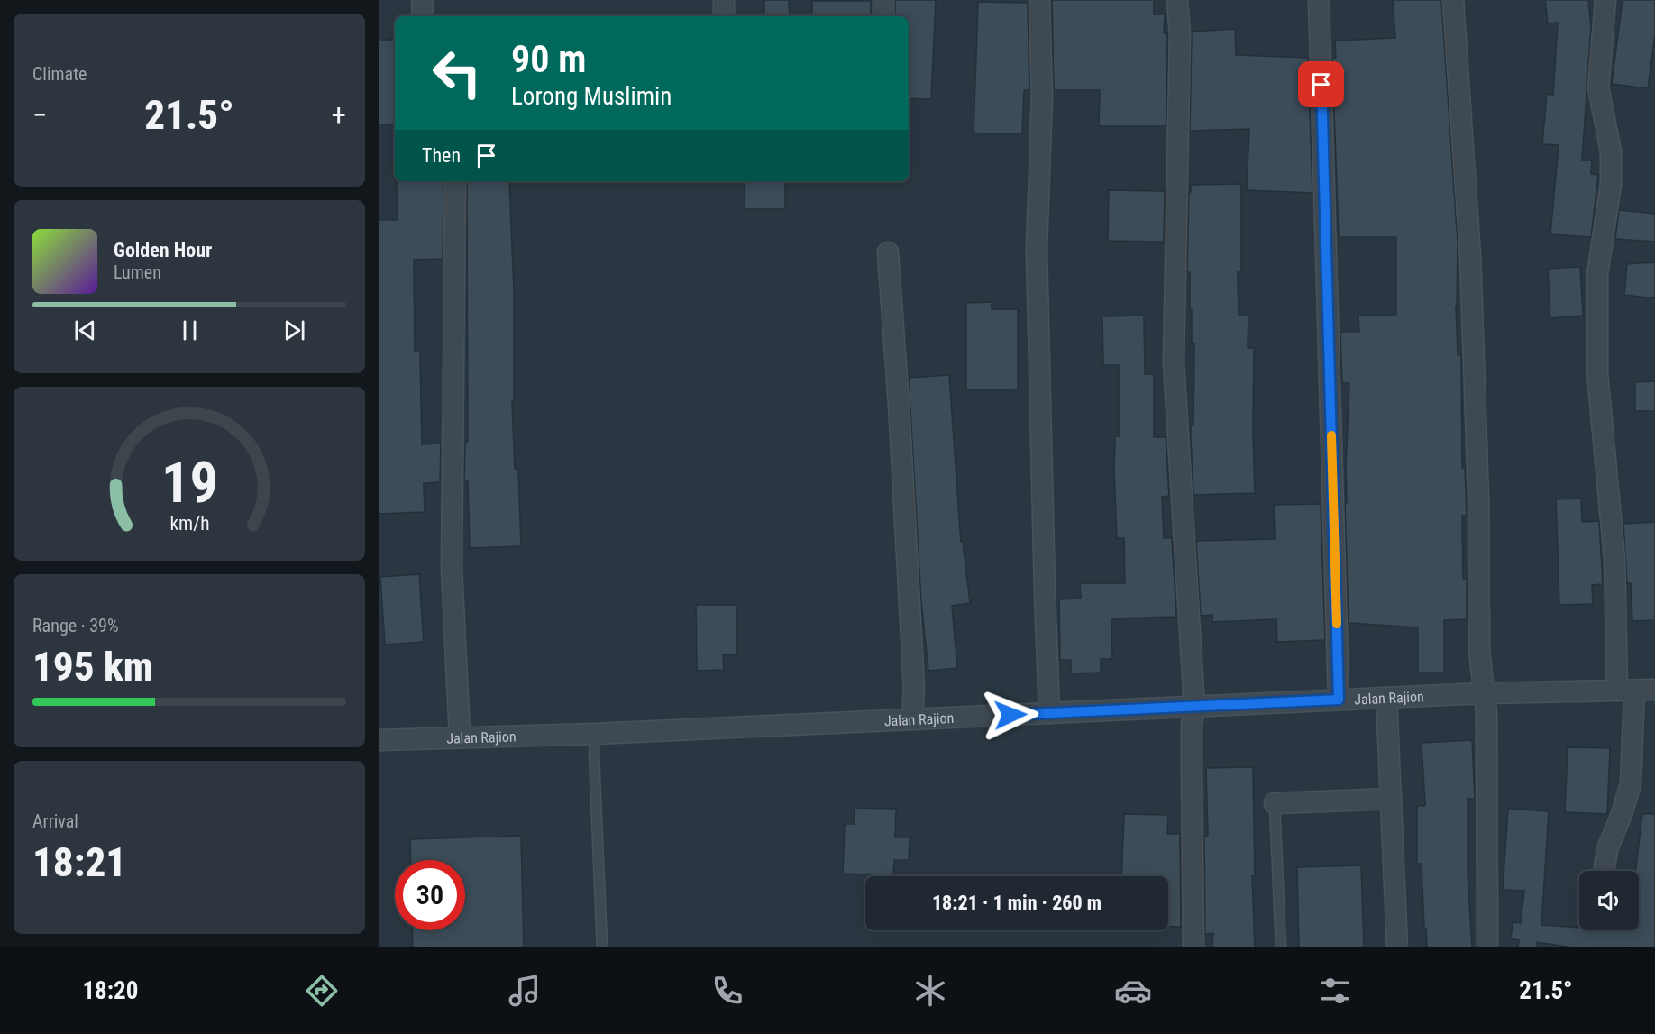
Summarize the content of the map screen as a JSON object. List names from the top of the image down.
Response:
{
  "streets": {
    "street": ["Jalan Rajion"]
  },
  "page": {
    "tile": [
      "Climate",
      ["Range · 39%", "195 km"],
      ["Arrival", "18:21"]
    ],
    "turn": ["90 m", "Lorong Muslimin"],
    "heat": ["−", "21.5°", "+"],
    "then": "Then",
    "song": ["Golden Hour", "Lumen"],
    "limit": "30",
    "trip": "18:21 · 1 min · 260 m",
    "tabs": ["18:20", "21.5°"],
    "gauge": ["19", "km/h"]
  }
}
